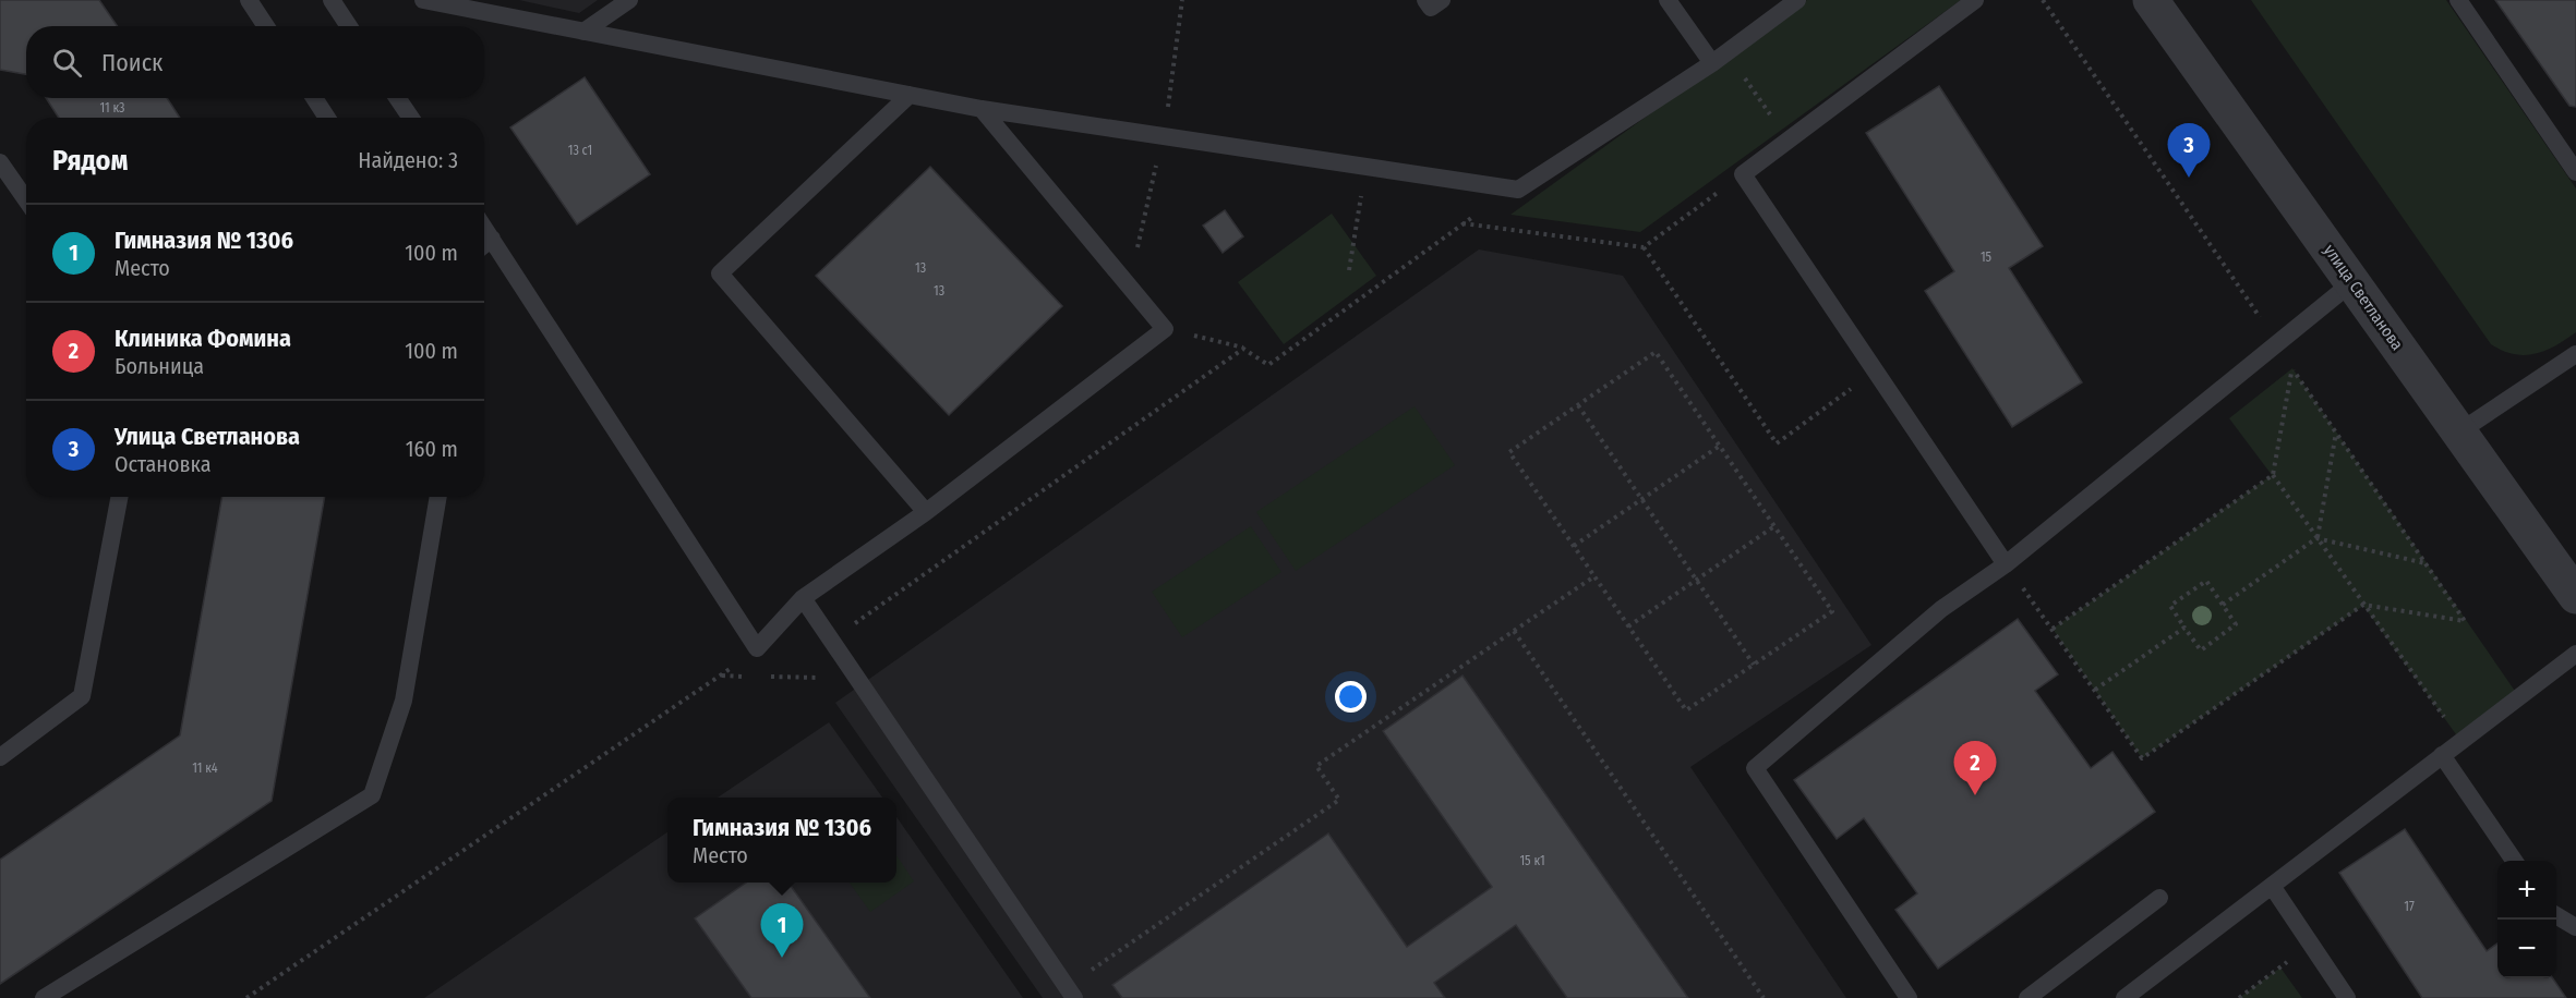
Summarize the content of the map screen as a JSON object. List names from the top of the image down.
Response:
{
  "streets": {
    "street": ["улица Светланова"]
  },
  "house_numbers": [
    "11 к3",
    "13 с1",
    "15",
    "13",
    "13",
    "11 к4",
    "15 к1",
    "17"
  ],
  "page": {
    "search": "Поиск",
    "heading": ["Рядом", "Найдено: 3"],
    "pins": ["3", "2", "1"],
    "list": [
      {
        "mark": "1",
        "name": "Гимназия № 1306",
        "note": "Место",
        "value": "100 m"
      },
      {
        "mark": "2",
        "name": "Клиника Фомина",
        "note": "Больница",
        "value": "100 m"
      },
      {
        "mark": "3",
        "name": "Улица Светланова",
        "note": "Остановка",
        "value": "160 m"
      }
    ],
    "popup": ["Гимназия № 1306", "Место"],
    "map_buttons": ["+", "−"]
  }
}
